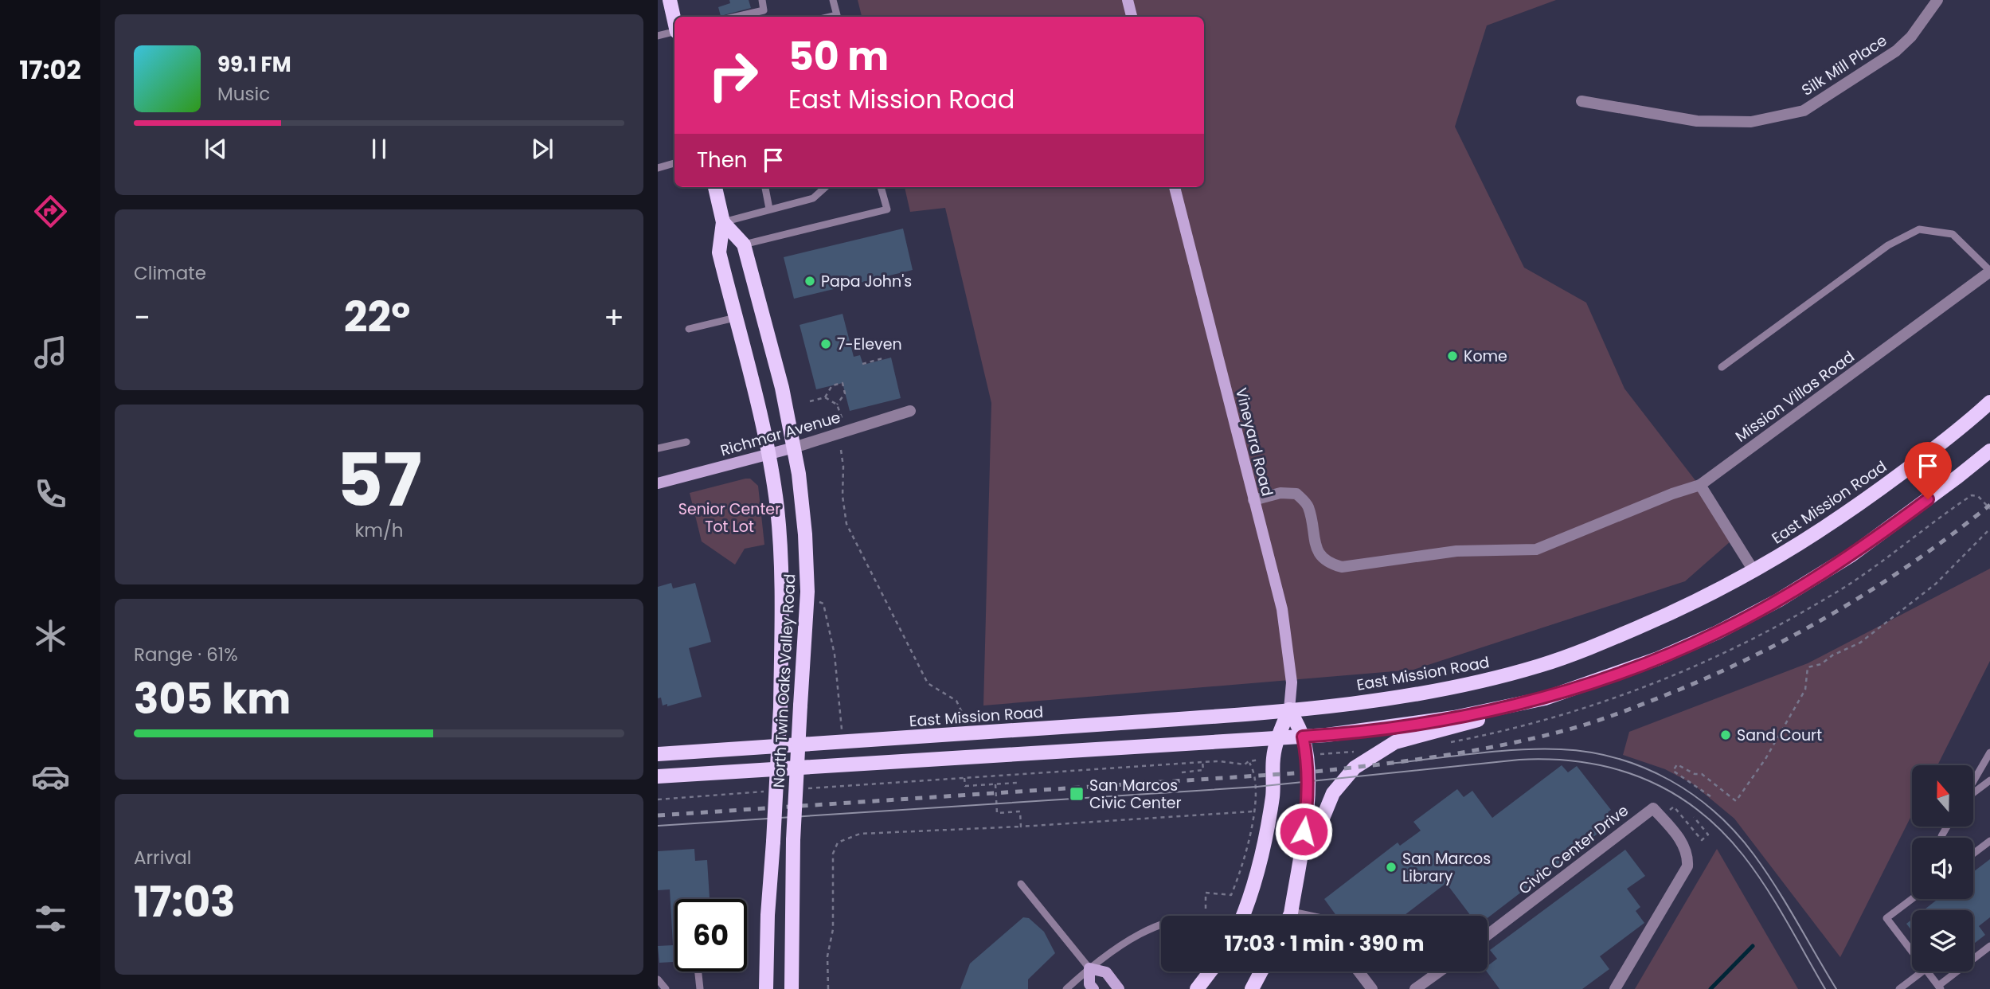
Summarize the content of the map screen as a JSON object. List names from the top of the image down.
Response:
{
  "streets": {
    "main road": [
      "Richmar Avenue",
      "Vineyard Road",
      "East Mission Road",
      "North Twin Oaks Valley Road"
    ],
    "street": ["Silk Mill Place", "Mission Villas Road", "Civic Center Drive"]
  },
  "crossings": [
    ["Mission Villas Road", "Vineyard Road"],
    ["Richmar Avenue", "North Twin Oaks Valley Road"],
    ["Vineyard Road", "East Mission Road"]
  ],
  "parks": ["Senior Center Tot Lot"],
  "places": {
    "other": [
      "Papa John's",
      "7-Eleven",
      "Kome",
      "Sand Court",
      "San Marcos Library"
    ],
    "transit": ["San Marcos Civic Center"]
  },
  "north": "top",
  "page": {
    "tabs": "17:02",
    "turn": ["50 m", "East Mission Road"],
    "song": ["99.1 FM", "Music"],
    "then": "Then",
    "tile": [
      "Climate",
      ["57", "km/h"],
      ["Range · 61%", "305 km"],
      ["Arrival", "17:03"]
    ],
    "heat": ["−", "22°", "+"],
    "limit": "60",
    "trip": "17:03 · 1 min · 390 m"
  }
}
